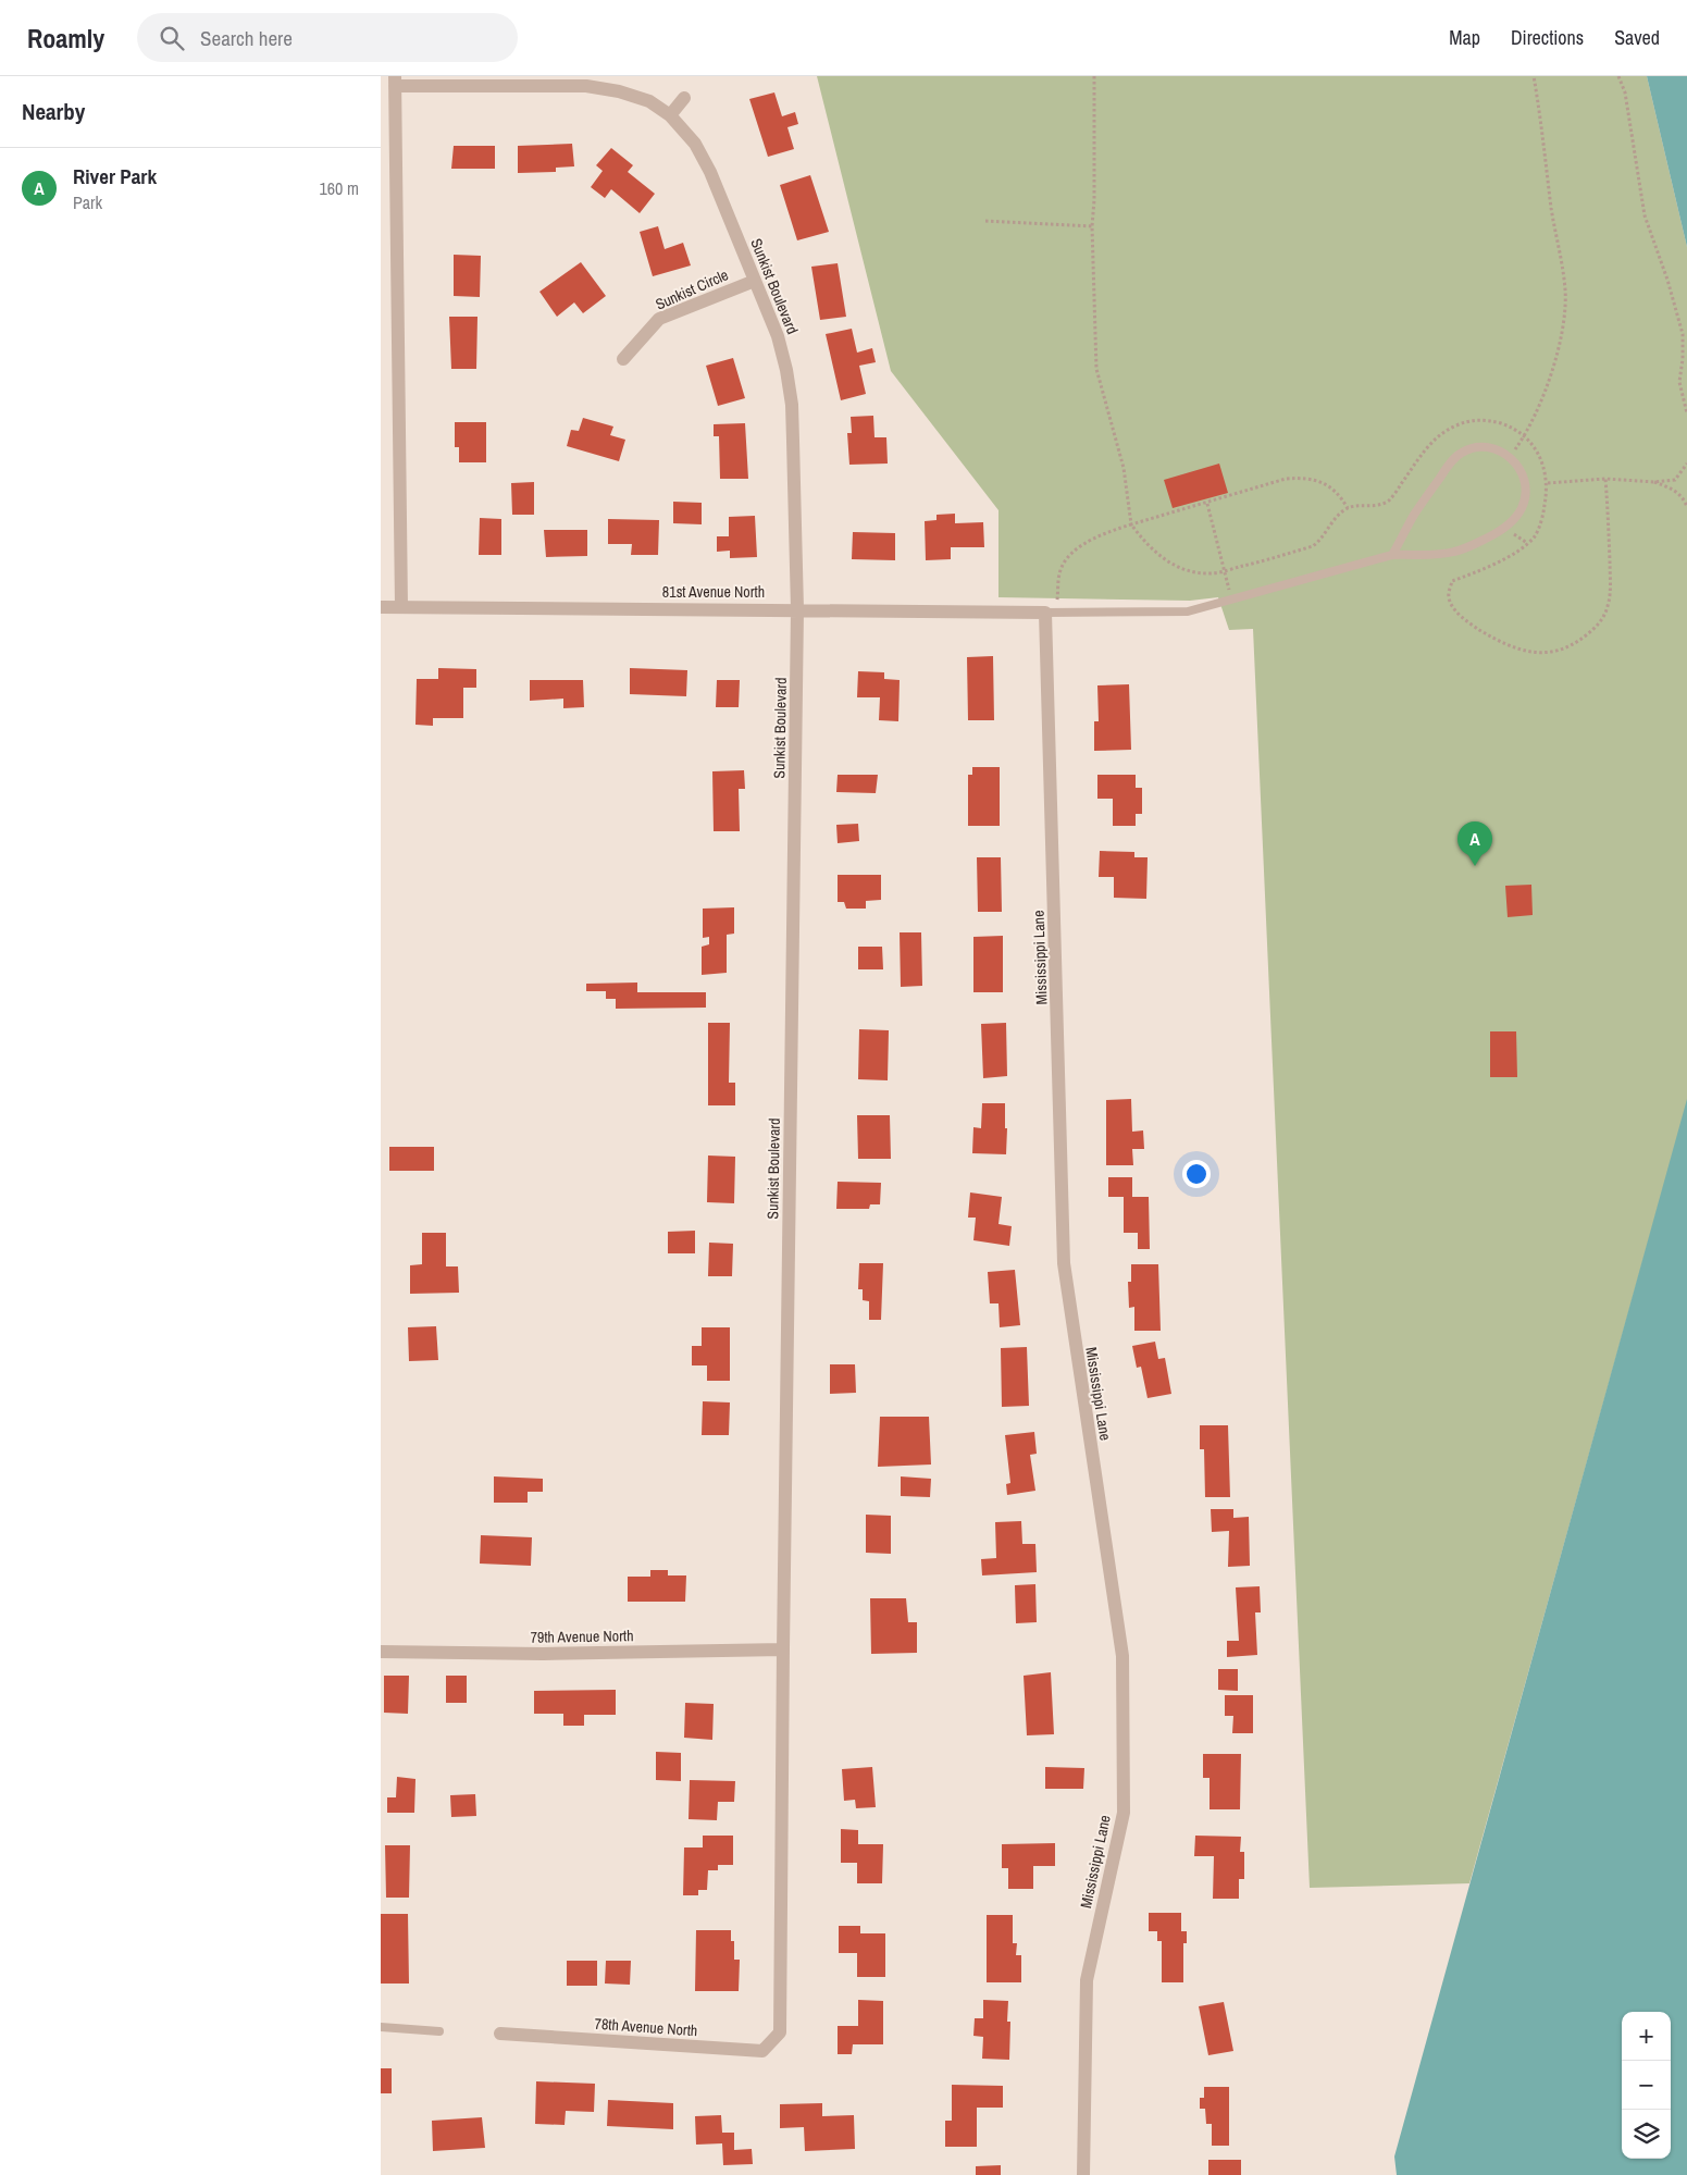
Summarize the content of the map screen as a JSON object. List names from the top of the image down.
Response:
{
  "streets": {
    "street": [
      "Sunkist Boulevard",
      "Sunkist Circle",
      "81st Avenue North",
      "Mississippi Lane",
      "79th Avenue North",
      "78th Avenue North"
    ]
  },
  "crossings": [
    ["Sunkist Boulevard", "Sunkist Circle"],
    ["Sunkist Boulevard", "81st Avenue North"],
    ["Sunkist Boulevard", "79th Avenue North"],
    ["Sunkist Boulevard", "78th Avenue North"],
    ["81st Avenue North", "Mississippi Lane"]
  ],
  "page": {
    "header": "Roamly",
    "search": "Search here",
    "nav": ["Map", "Directions", "Saved"],
    "heading": "Nearby",
    "list": [
      {
        "mark": "A",
        "name": "River Park",
        "note": "Park",
        "value": "160 m"
      }
    ],
    "pins": "A",
    "map_buttons": ["+", "−"]
  }
}
